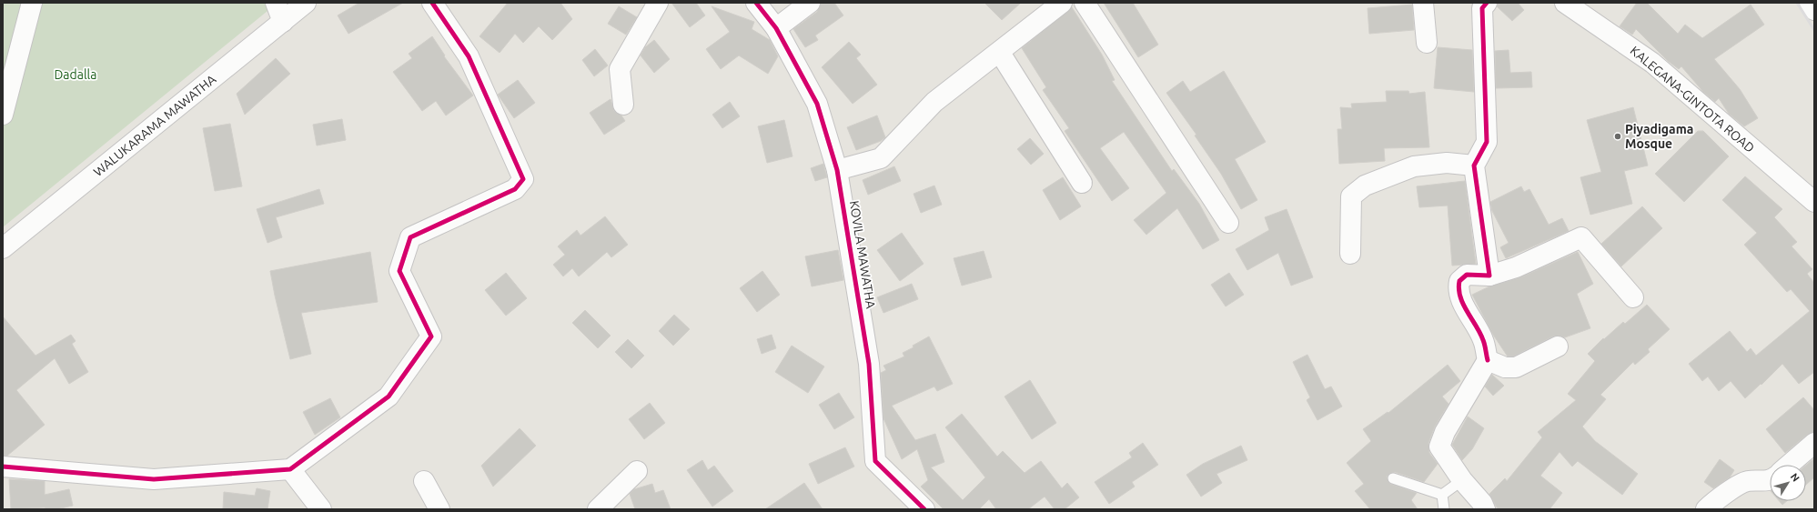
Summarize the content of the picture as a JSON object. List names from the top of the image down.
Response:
{
  "streets": {
    "street": ["KALEGANA-GINTOTA ROAD", "WALUKARAMA MAWATHA", "KOVILA MAWATHA"]
  },
  "parks": ["Dadalla"],
  "places": ["Piyadigama Mosque"],
  "north": "top right"
}
